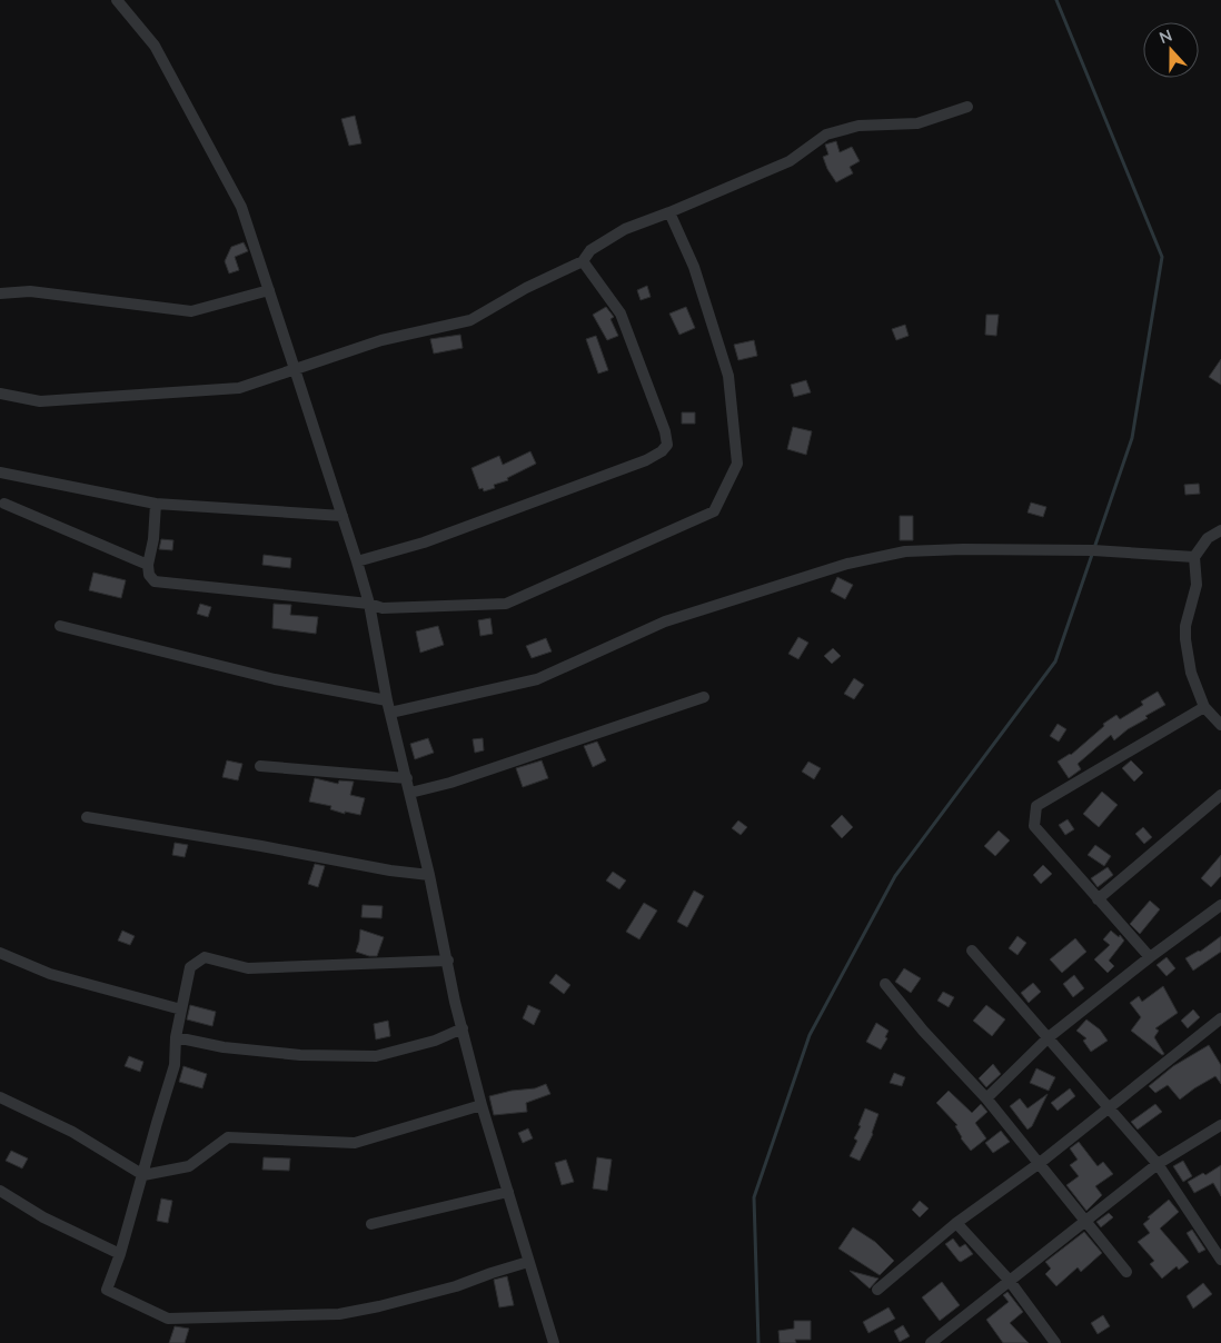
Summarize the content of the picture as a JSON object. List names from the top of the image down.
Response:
{
  "north": "top"
}
